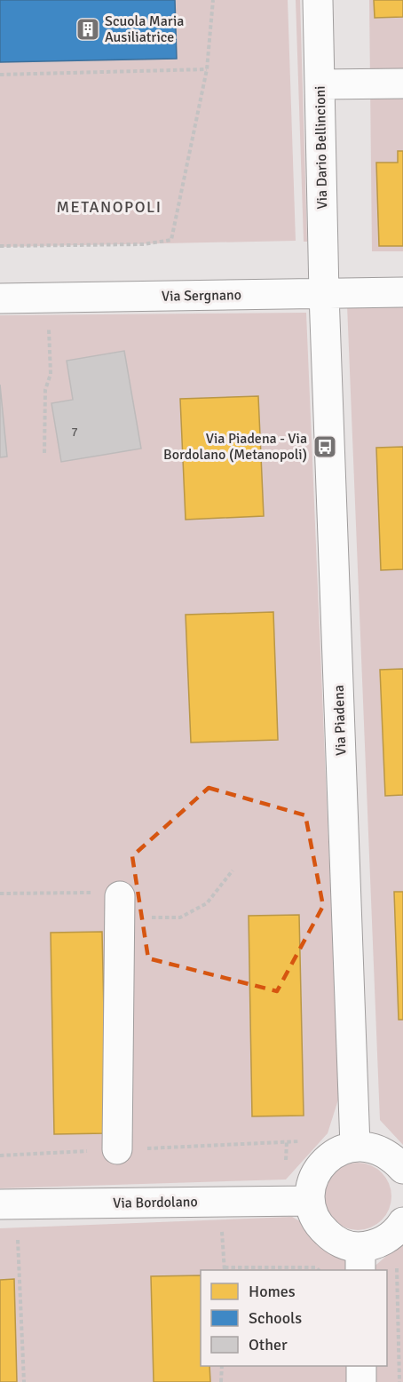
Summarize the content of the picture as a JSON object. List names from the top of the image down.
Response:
{
  "streets": {
    "street": [
      "Via Dario Bellincioni",
      "Via Sergnano",
      "Via Piadena",
      "Via Bordolano"
    ]
  },
  "crossings": [
    ["Via Dario Bellincioni", "Via Sergnano"],
    ["Via Dario Bellincioni", "Via Piadena"],
    ["Via Sergnano", "Via Piadena"]
  ],
  "districts": ["METANOPOLI"],
  "places": {
    "building": ["Scuola Maria Ausiliatrice"],
    "bus stop": ["Via Piadena - Via Bordolano (Metanopoli)"]
  },
  "house_numbers": ["7"],
  "legend": ["Homes", "Schools", "Other"]
}
